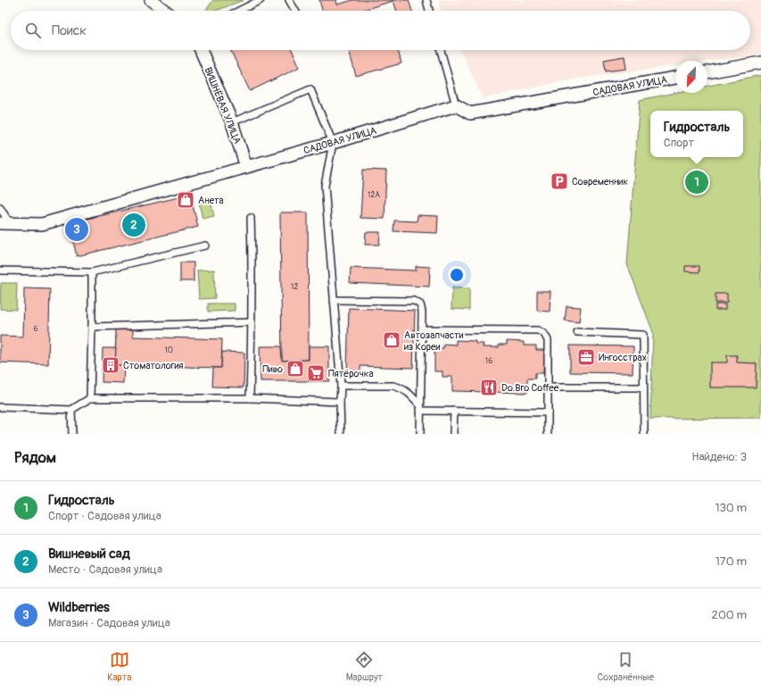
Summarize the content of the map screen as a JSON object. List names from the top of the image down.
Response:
{
  "streets": {
    "street": ["САДОВАЯ УЛИЦА", "ВИШНЁВАЯ УЛИЦА"]
  },
  "crossings": [
    ["САДОВАЯ УЛИЦА", "ВИШНЁВАЯ УЛИЦА"]
  ],
  "places": {
    "parking": ["Современник"],
    "shop": ["Анета", "Автозапчасти из Кореи", "Пиво"],
    "office": ["Ингосстрах"],
    "building": ["Стоматология"],
    "supermarket": ["Пятёрочка"],
    "restaurant": ["Do.Bro Coffee"]
  },
  "house_numbers": [
    "12А",
    "12",
    "6",
    "10",
    "16"
  ],
  "north": "bottom left",
  "page": {
    "search": "Поиск",
    "popup": ["Гидросталь", "Спорт"],
    "pins": ["1", "2", "3"],
    "heading": ["Рядом", "Найдено: 3"],
    "list": [
      {
        "mark": "1",
        "name": "Гидросталь",
        "note": "Спорт · Садовая улица",
        "value": "130 m"
      },
      {
        "mark": "2",
        "name": "Вишневый сад",
        "note": "Место · Садовая улица",
        "value": "170 m"
      },
      {
        "mark": "3",
        "name": "Wildberries",
        "note": "Магазин · Садовая улица",
        "value": "200 m"
      }
    ],
    "nav": ["Карта", "Маршрут", "Сохранённые"]
  }
}
